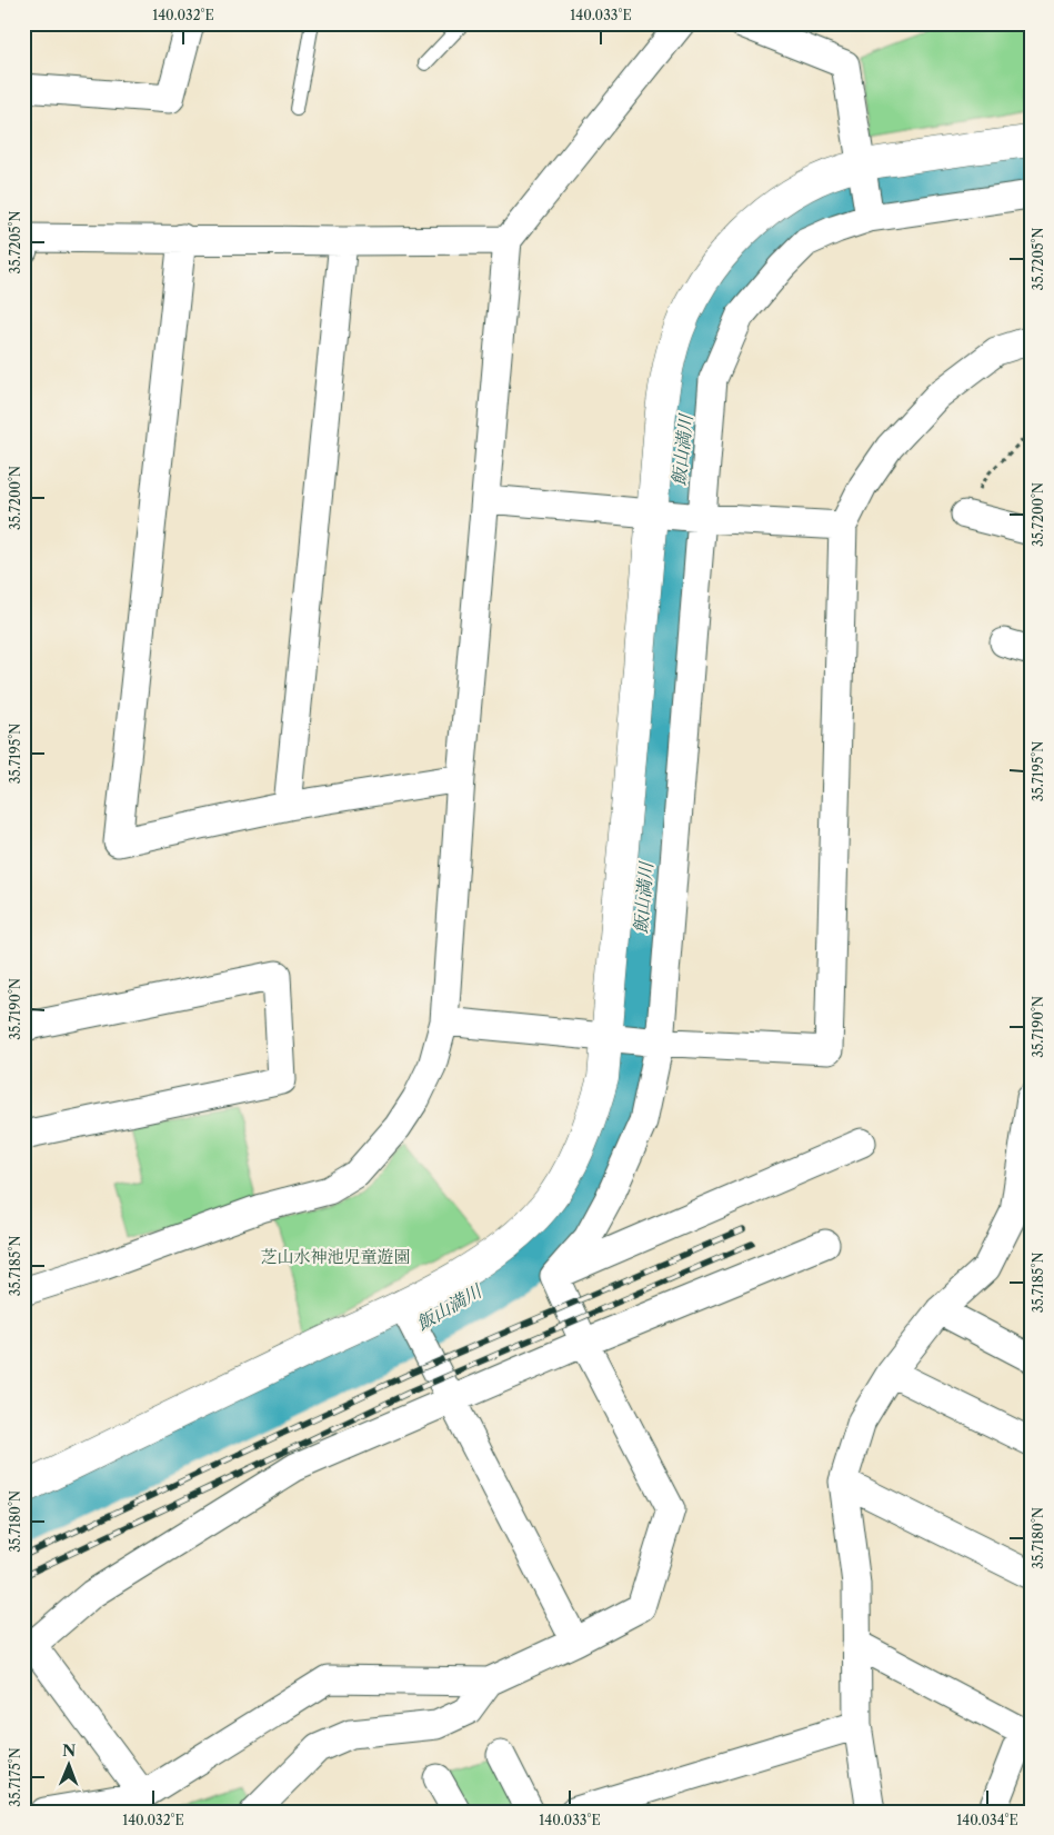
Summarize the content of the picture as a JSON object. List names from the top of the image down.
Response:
{
  "water": ["飯山満川"],
  "parks": ["芝山水神池児童遊園"],
  "north": "top",
  "coordinates": [
    "140.032°E",
    "140.033°E",
    "35.7205°N",
    "35.7200°N",
    "35.7195°N",
    "35.7190°N",
    "35.7185°N",
    "35.7180°N",
    "35.7175°N",
    "140.034°E"
  ]
}
